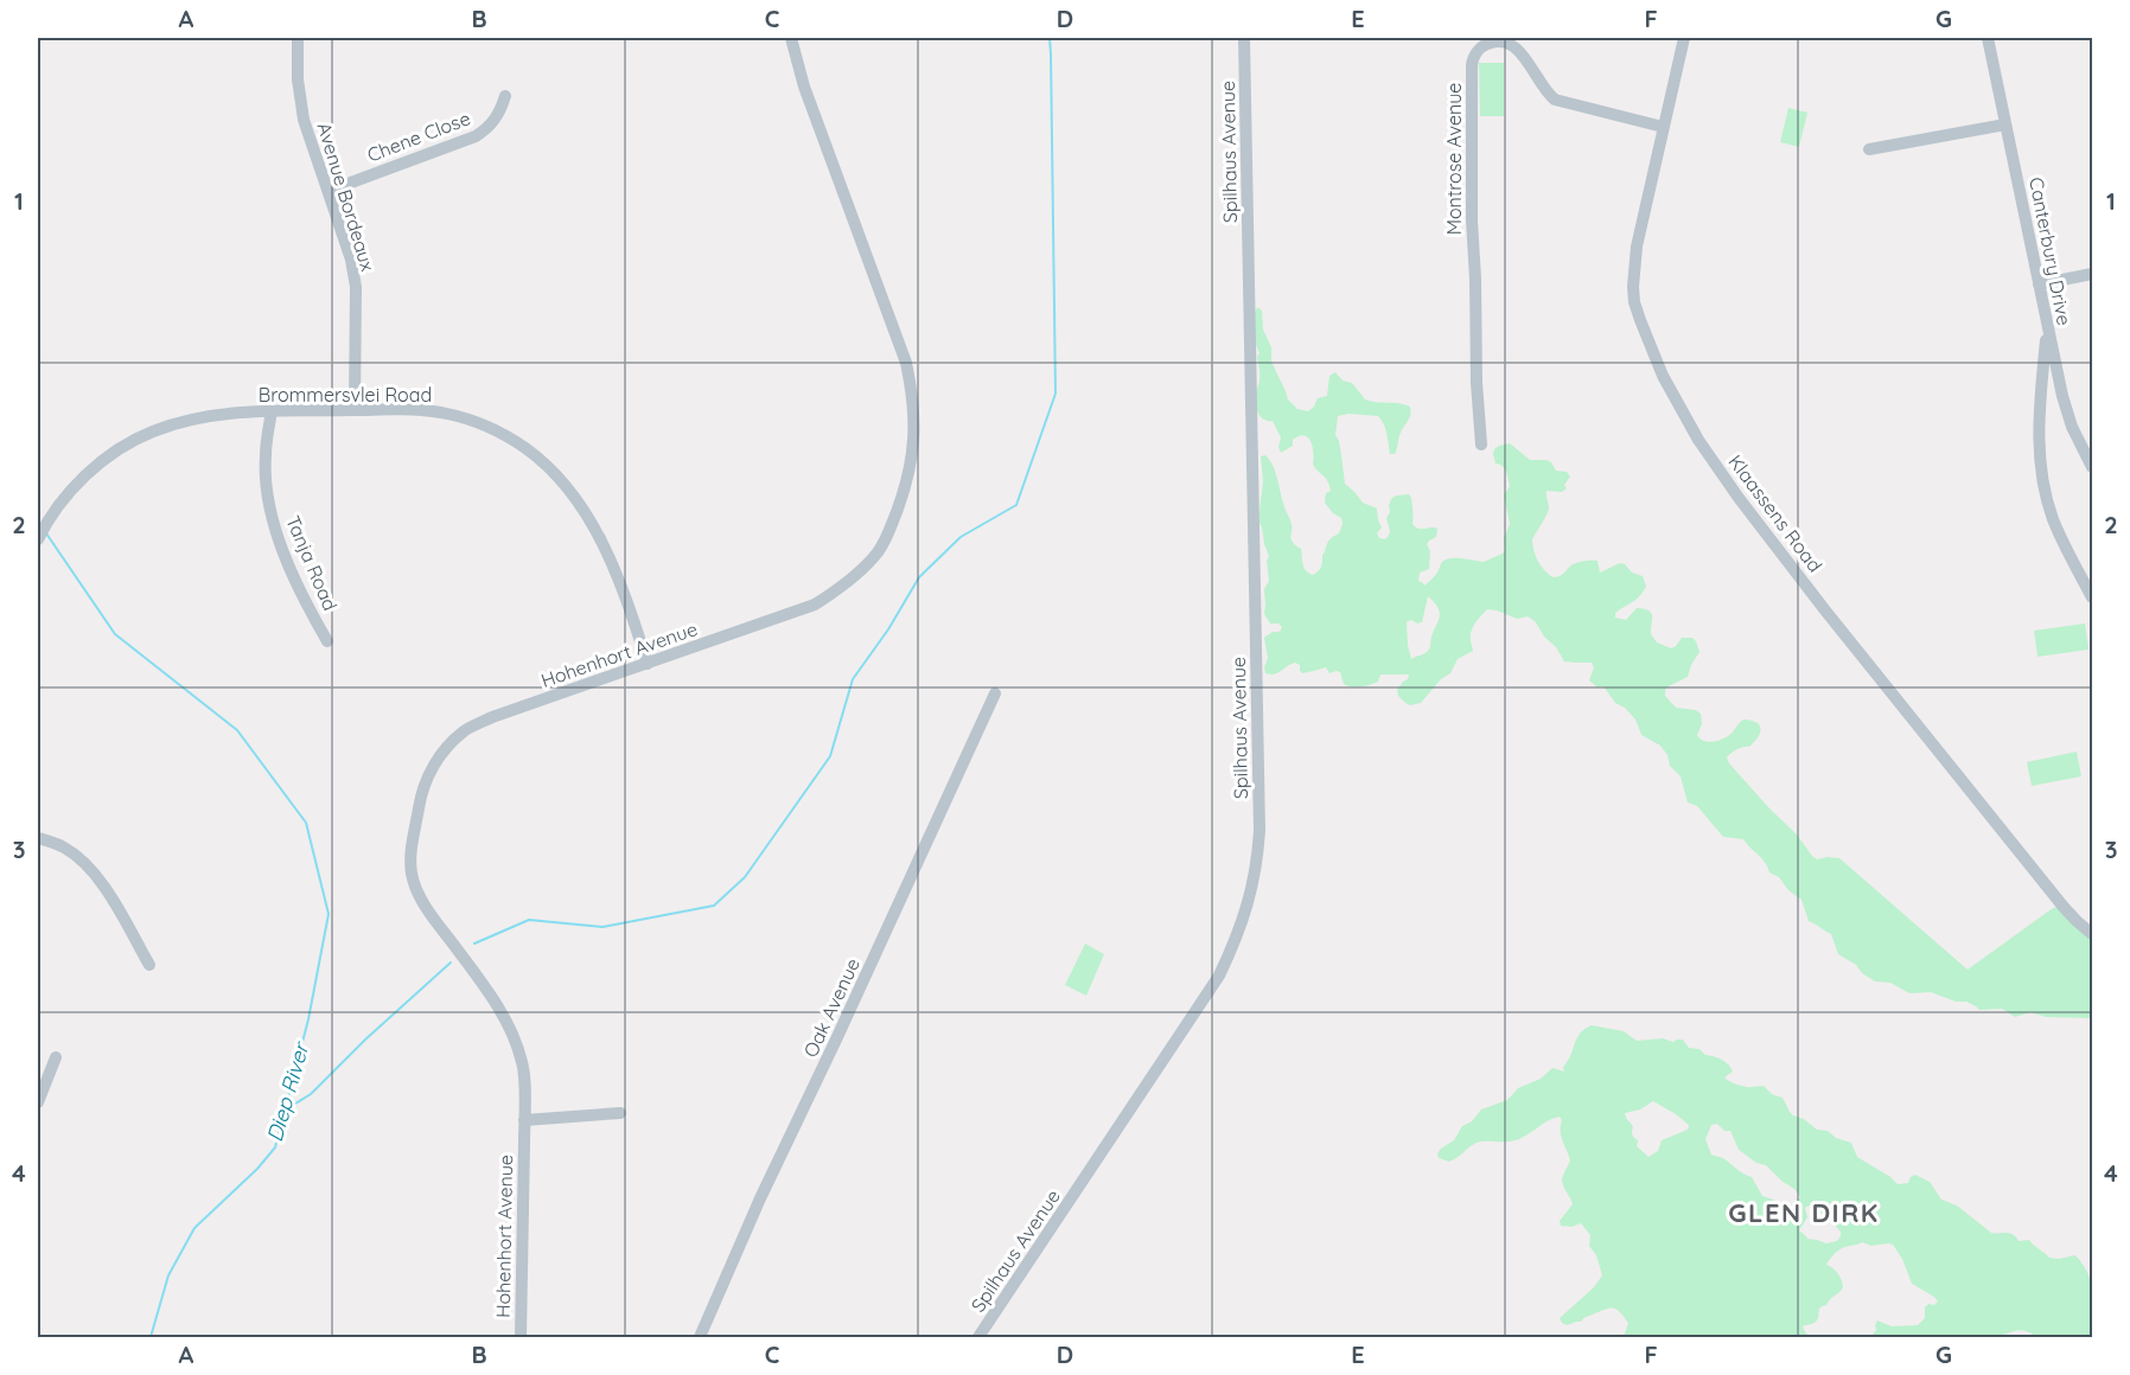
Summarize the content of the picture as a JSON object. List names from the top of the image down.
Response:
{
  "streets": {
    "street": [
      "Chene Close",
      "Spilhaus Avenue",
      "Montrose Avenue",
      "Avenue Bordeaux",
      "Canterbury Drive",
      "Brommersvlei Road",
      "Klaassens Road",
      "Tanja Road",
      "Hohenhort Avenue",
      "Oak Avenue"
    ]
  },
  "crossings": [
    ["Chene Close", "Avenue Bordeaux"],
    ["Montrose Avenue", "Klaassens Road"],
    ["Avenue Bordeaux", "Brommersvlei Road"],
    ["Brommersvlei Road", "Tanja Road"],
    ["Brommersvlei Road", "Hohenhort Avenue"]
  ],
  "districts": ["GLEN DIRK"],
  "water": ["Diep River"],
  "grid": {
    "columns": [
      "A",
      "B",
      "C",
      "D",
      "E",
      "F",
      "G"
    ],
    "rows": [
      "1",
      "2",
      "3",
      "4"
    ]
  }
}
